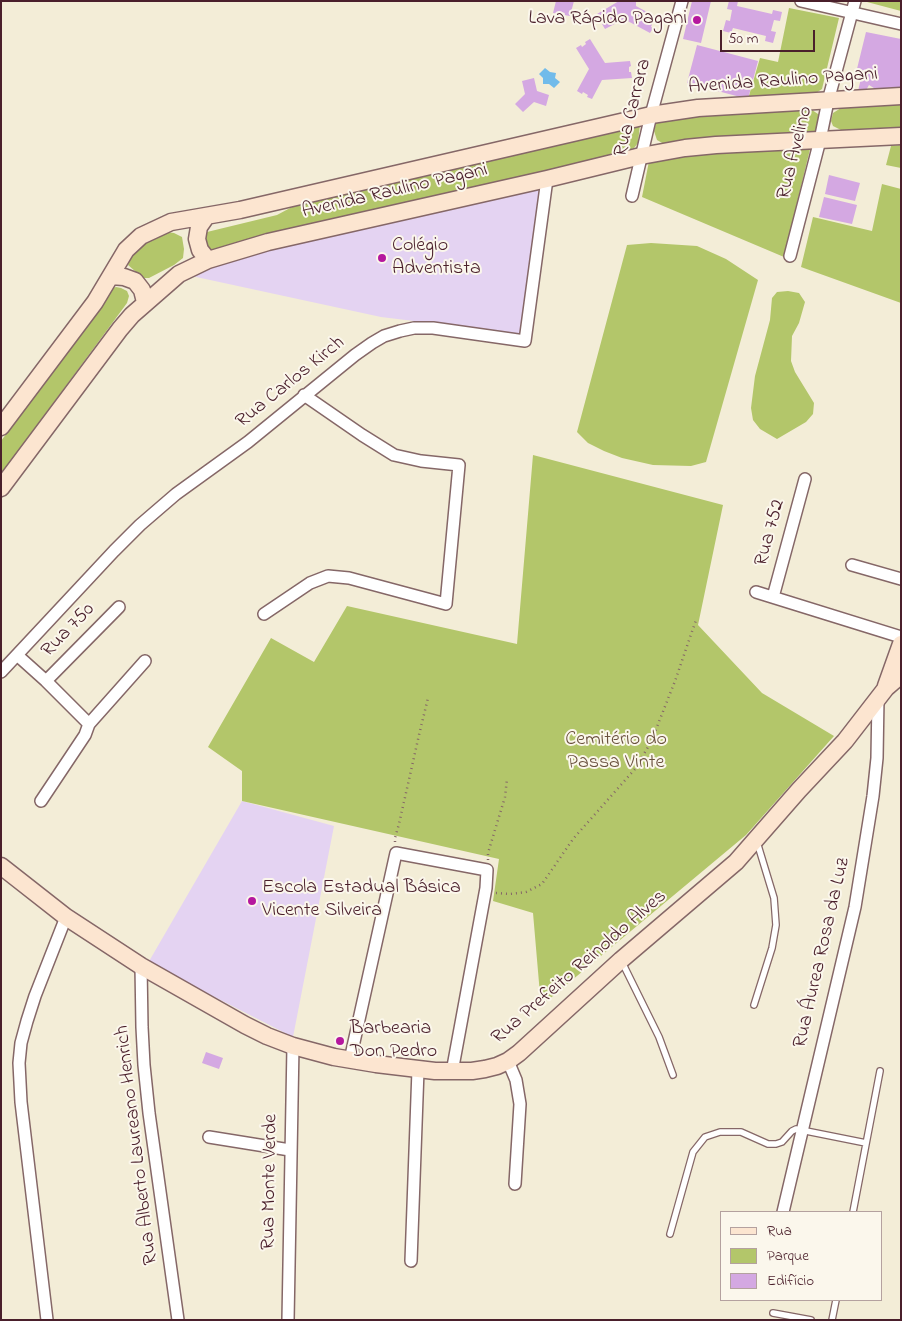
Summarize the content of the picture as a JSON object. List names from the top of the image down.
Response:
{
  "streets": {
    "main road": ["Avenida Raulino Pagani", "Rua Prefeito Reinoldo Alves"],
    "street": [
      "Rua Carrara",
      "Rua Avelino",
      "Rua Carlos Kirch",
      "Rua 752",
      "Rua 750",
      "Rua Áurea Rosa da Luz",
      "Rua Alberto Laureano Henrich",
      "Rua Monte Verde"
    ]
  },
  "crossings": [
    ["Avenida Raulino Pagani", "Rua Carrara"],
    ["Avenida Raulino Pagani", "Rua Avelino"],
    ["Avenida Raulino Pagani", "Rua Carlos Kirch"],
    ["Rua Áurea Rosa da Luz", "Rua Prefeito Reinoldo Alves"],
    ["Rua Prefeito Reinoldo Alves", "Rua Alberto Laureano Henrich"],
    ["Rua Prefeito Reinoldo Alves", "Rua Monte Verde"]
  ],
  "parks": ["Cemitério do Passa Vinte"],
  "places": [
    "Lava Rápido Pagani",
    "Colégio Adventista",
    "Escola Estadual Básica Vicente Silveira",
    "Barbearia Don Pedro"
  ],
  "legend": ["Rua", "Parque", "Edifício"],
  "scale_bar": "50 m"
}
